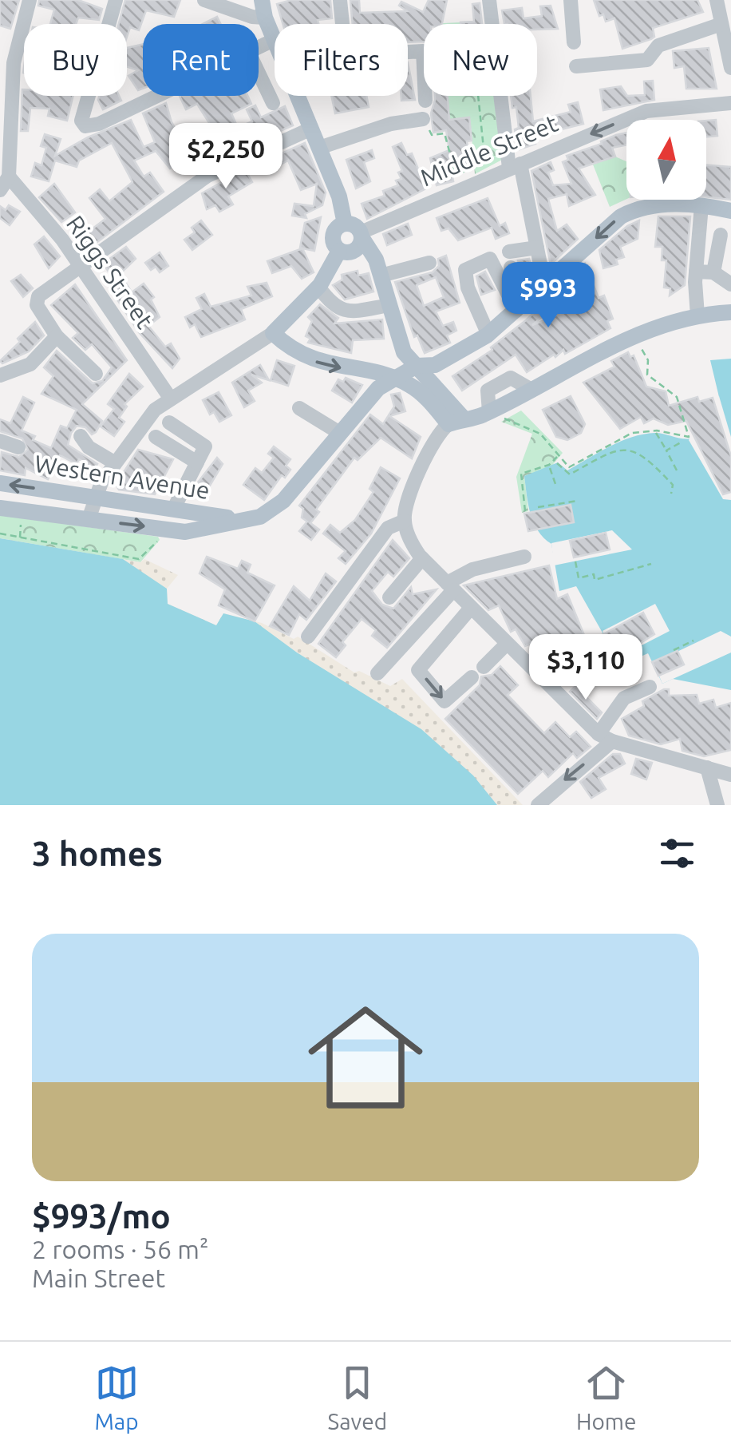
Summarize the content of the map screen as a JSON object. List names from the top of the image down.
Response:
{
  "streets": {
    "main road": ["Western Avenue"],
    "street": ["Middle Street", "Riggs Street"]
  },
  "north": "top",
  "page": {
    "chip": [
      "Buy",
      "Rent",
      "Filters",
      "New"
    ],
    "price": ["$2,250", "$993", "$3,110"],
    "heading": "3 homes",
    "list": [
      {
        "name": "$993/mo",
        "note": "2 rooms · 56 m² · Main Street"
      }
    ],
    "tabs": ["Map", "Saved", "Home"]
  }
}
